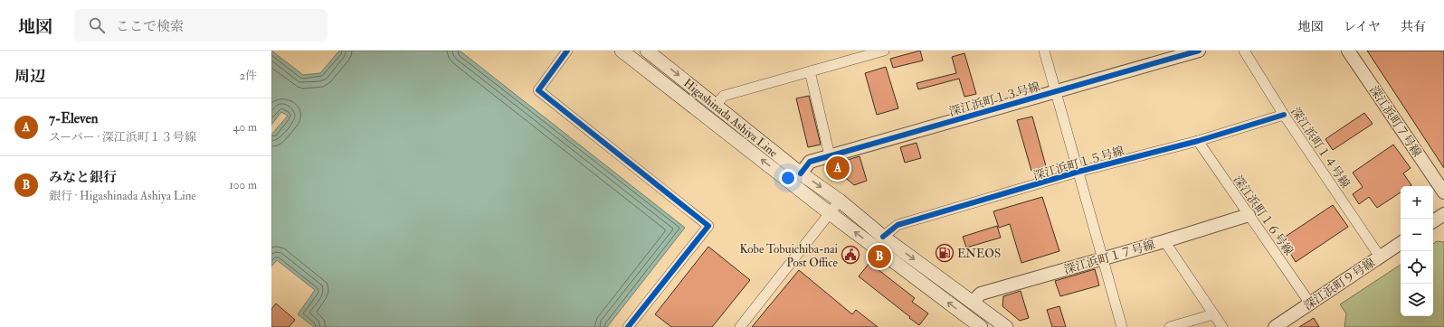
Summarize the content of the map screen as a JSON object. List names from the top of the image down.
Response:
{
  "streets": {
    "main road": ["Higashinada Ashiya Line"],
    "street": [
      "深江浜町１３号線",
      "深江浜町７号線",
      "深江浜町１４号線",
      "深江浜町１５号線",
      "深江浜町１６号線",
      "深江浜町１７号線",
      "深江浜町９号線"
    ]
  },
  "crossings": [
    ["深江浜町１３号線", "Higashinada Ashiya Line"],
    ["Higashinada Ashiya Line", "深江浜町１５号線"],
    ["Higashinada Ashiya Line", "深江浜町１７号線"],
    ["深江浜町１４号線", "深江浜町１５号線"],
    ["深江浜町１４号線", "深江浜町９号線"],
    ["深江浜町１５号線", "深江浜町１６号線"],
    ["深江浜町１６号線", "深江浜町１７号線"],
    ["深江浜町１６号線", "深江浜町９号線"]
  ],
  "places": {
    "fuel station": ["ENEOS"],
    "public building": ["Kobe Tobuichiba-nai Post Office"]
  },
  "page": {
    "header": "地図",
    "search": "ここで検索",
    "nav": ["地図", "レイヤ", "共有"],
    "heading": ["周辺", "2件"],
    "list": [
      {
        "mark": "A",
        "name": "7-Eleven",
        "note": "スーパー · 深江浜町１３号線",
        "value": "40 m"
      },
      {
        "mark": "B",
        "name": "みなと銀行",
        "note": "銀行 · Higashinada Ashiya Line",
        "value": "100 m"
      }
    ],
    "pins": ["A", "B"],
    "map_buttons": ["+", "−"]
  }
}
